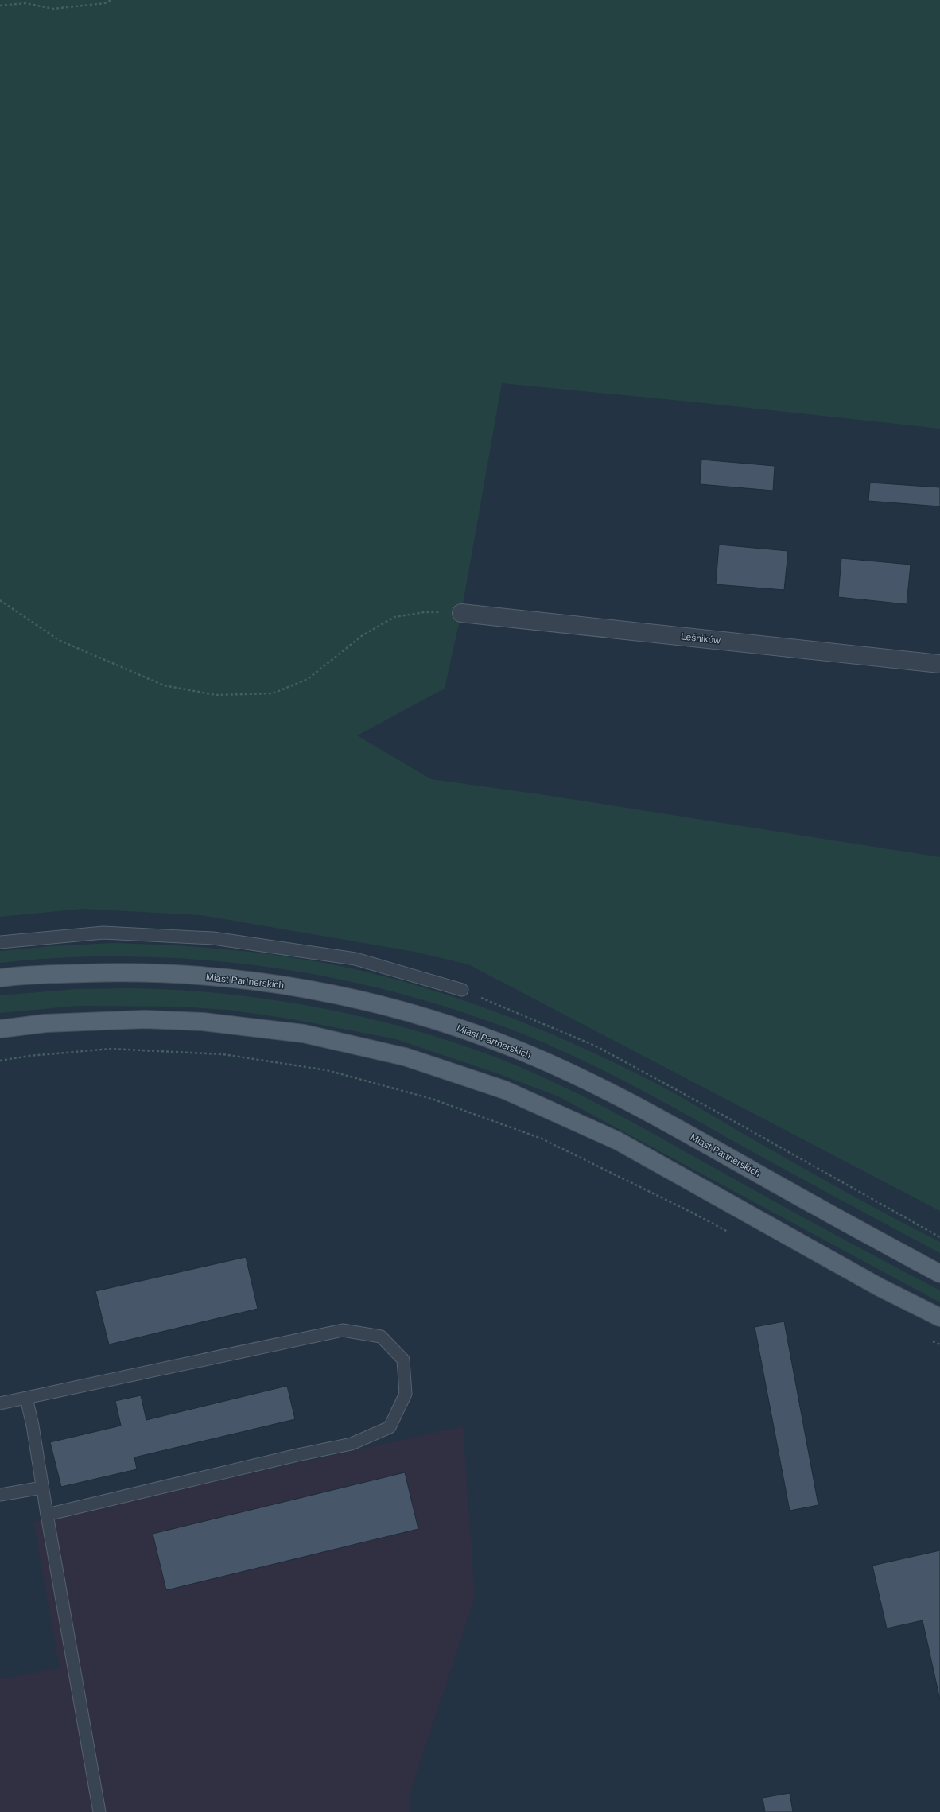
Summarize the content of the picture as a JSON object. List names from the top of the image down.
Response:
{
  "streets": {
    "main road": ["Miast Partnerskich"],
    "street": ["Leśników"]
  }
}
